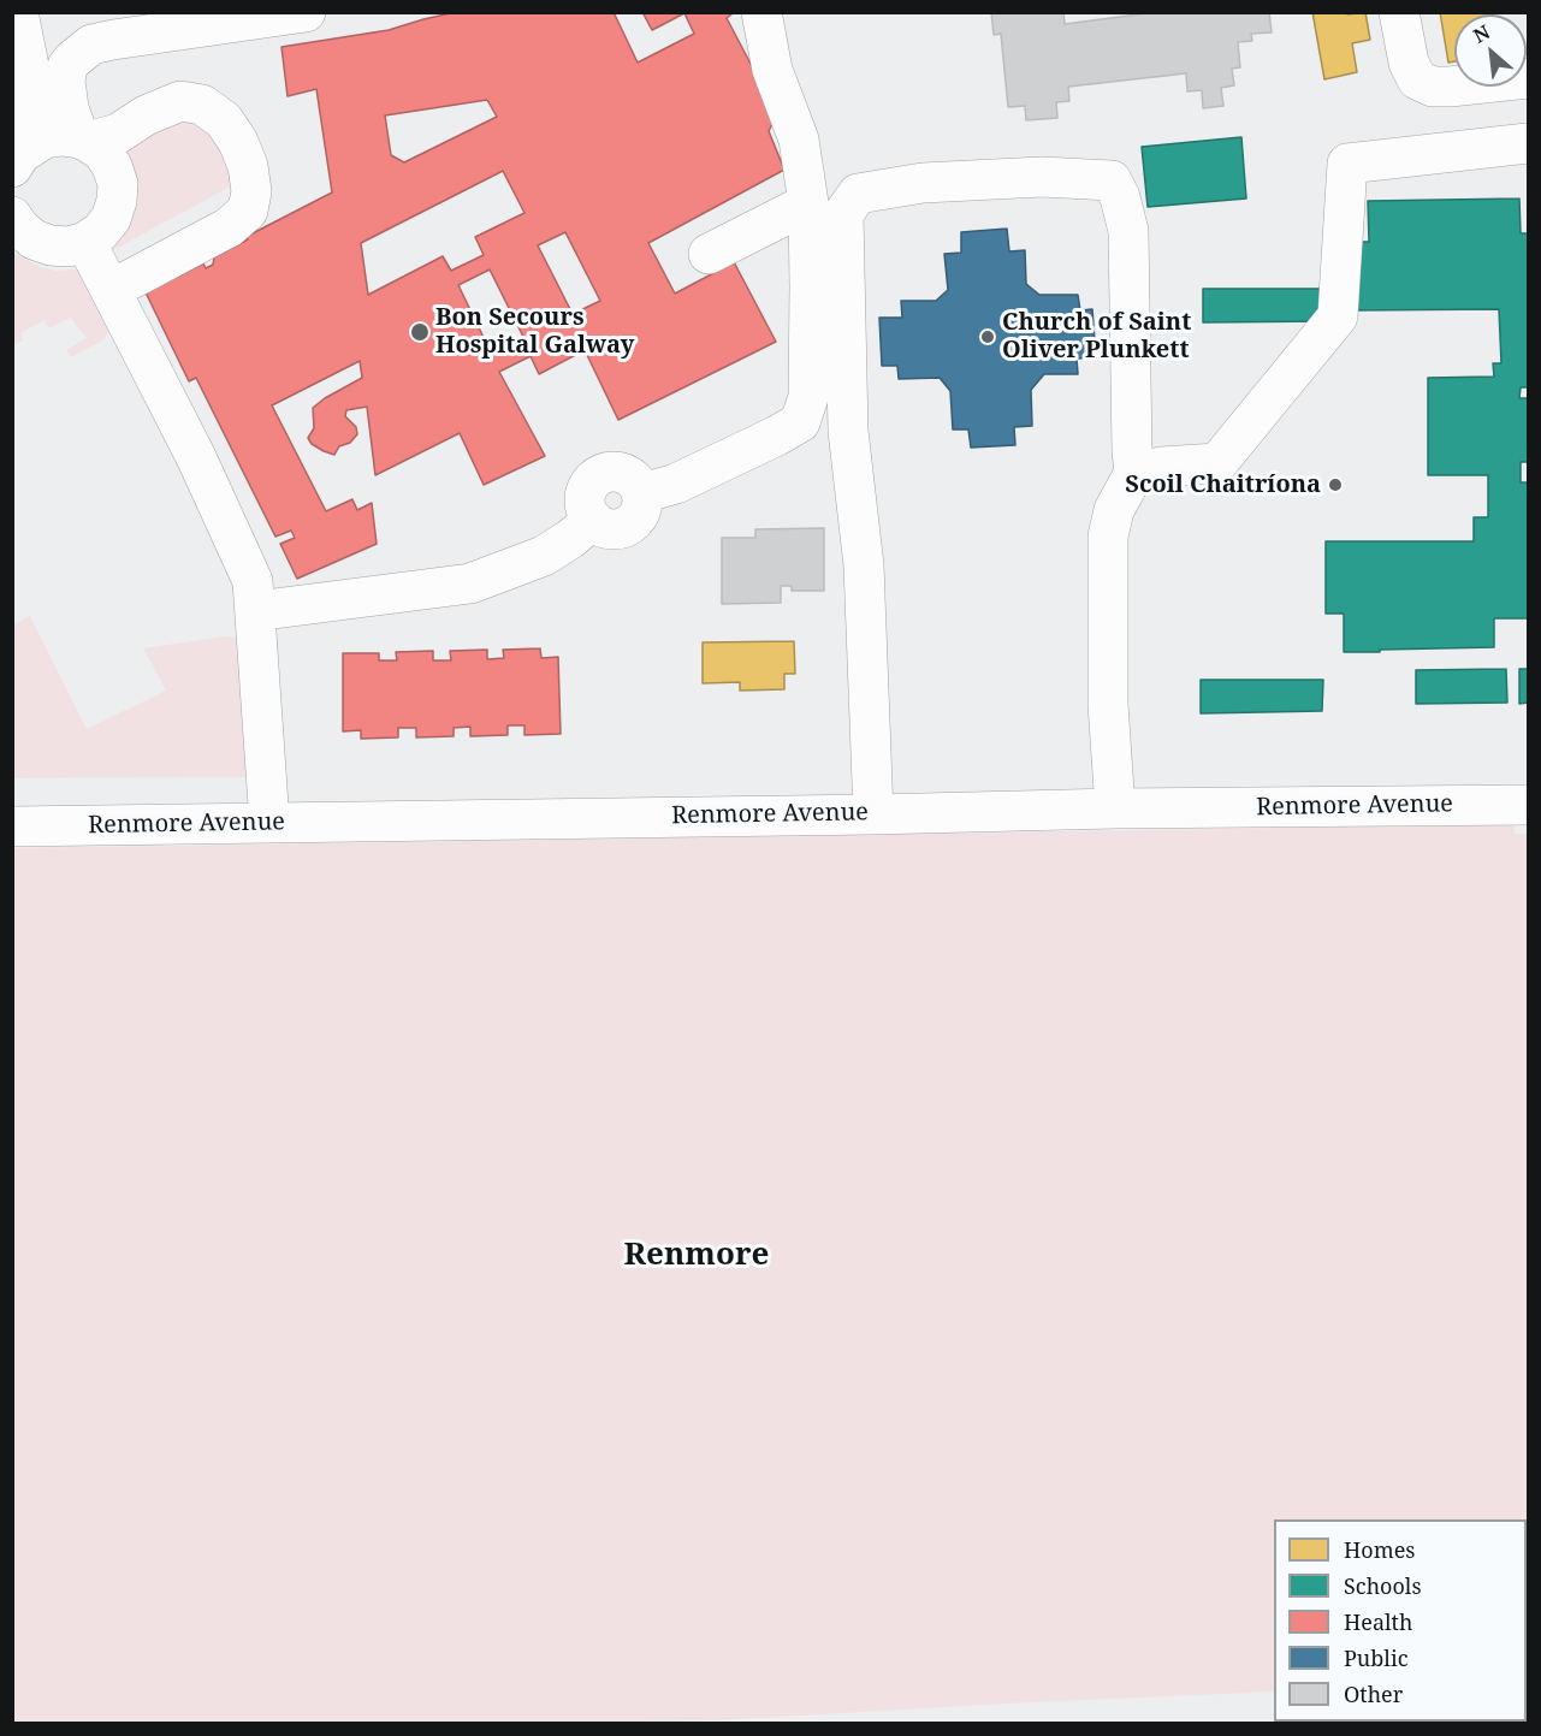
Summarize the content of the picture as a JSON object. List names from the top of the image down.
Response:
{
  "streets": {
    "street": ["Renmore Avenue"]
  },
  "districts": ["Renmore"],
  "places": ["Bon Secours Hospital Galway", "Church of Saint Oliver Plunkett", "Scoil Chaitríona"],
  "legend": [
    "Homes",
    "Schools",
    "Health",
    "Public",
    "Other"
  ],
  "north": "top left"
}
